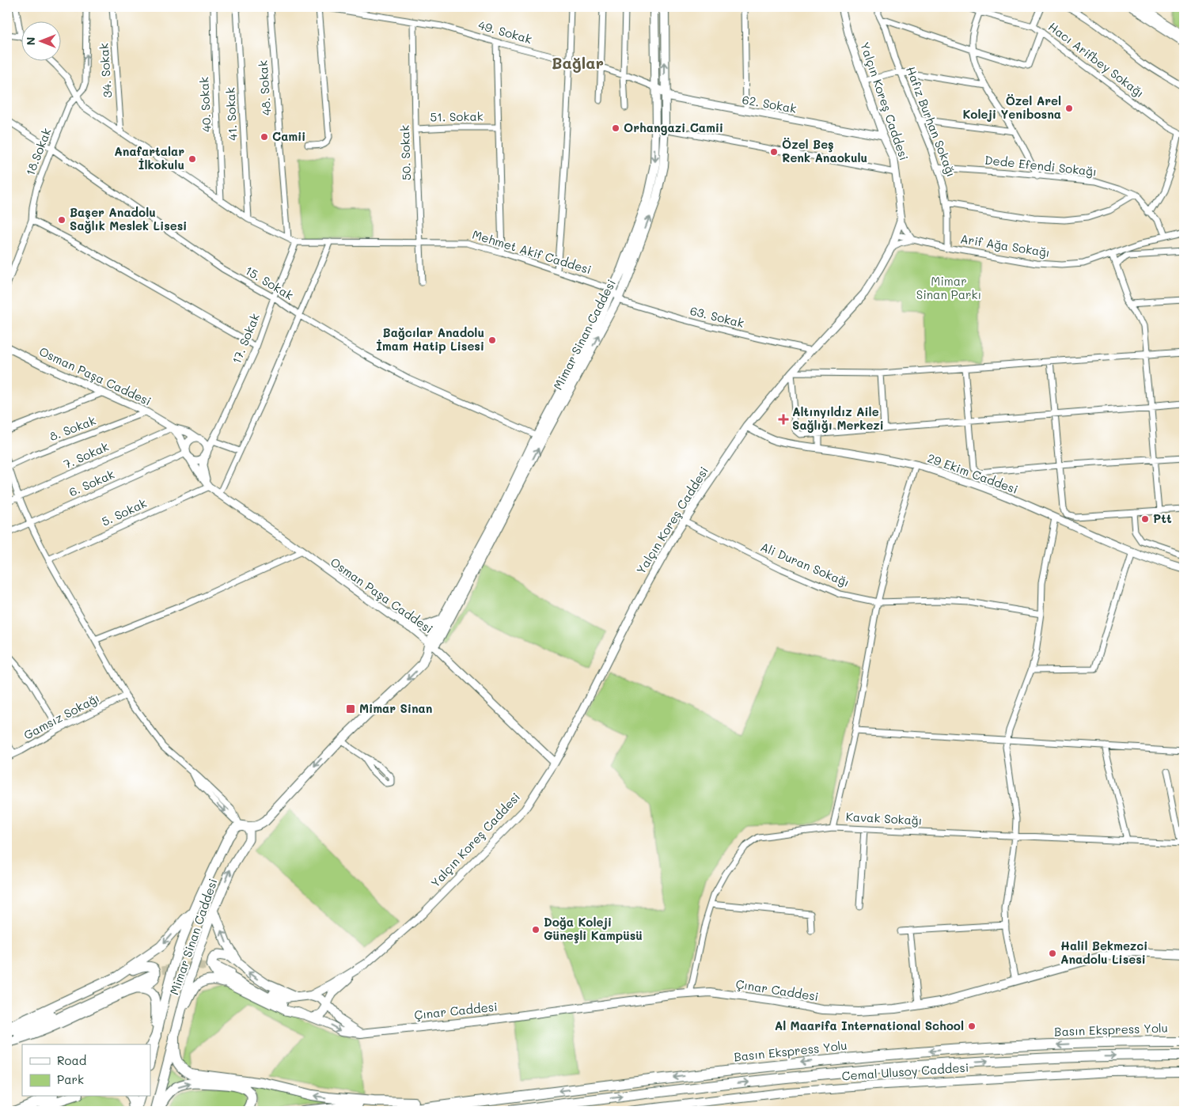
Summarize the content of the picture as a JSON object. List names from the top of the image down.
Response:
{
  "streets": {
    "highway": ["Basın Ekspress Yolu"],
    "main road": [
      "Yalçın Koreş Caddesi",
      "Mimar Sinan Caddesi",
      "Çınar Caddesi",
      "Cemal Ulusoy Caddesi"
    ],
    "street": [
      "49. Sokak",
      "Hacı Arifbey Sokağı",
      "34. Sokak",
      "48. Sokak",
      "40. Sokak",
      "62. Sokak",
      "41. Sokak",
      "51. Sokak",
      "Hafız Burhan Sokağı",
      "18.Sokak",
      "50. Sokak",
      "Dede Efendi Sokağı",
      "Arif Ağa Sokağı",
      "Mehmet Akif Caddesi",
      "15. Sokak",
      "63. Sokak",
      "17. Sokak",
      "Osman Paşa Caddesi",
      "8. Sokak",
      "7. Sokak",
      "29 Ekim Caddesi",
      "6. Sokak",
      "5. Sokak",
      "Ali Duran Sokağı",
      "Gamsız Sokağı",
      "Kavak Sokağı"
    ]
  },
  "crossings": [
    ["49. Sokak", "62. Sokak"],
    ["49. Sokak", "50. Sokak"],
    ["49. Sokak", "Mimar Sinan Caddesi"],
    ["Yalçın Koreş Caddesi", "62. Sokak"],
    ["Yalçın Koreş Caddesi", "Arif Ağa Sokağı"],
    ["Yalçın Koreş Caddesi", "63. Sokak"],
    ["Yalçın Koreş Caddesi", "Osman Paşa Caddesi"],
    ["Yalçın Koreş Caddesi", "29 Ekim Caddesi"],
    ["Yalçın Koreş Caddesi", "Ali Duran Sokağı"],
    ["Yalçın Koreş Caddesi", "Çınar Caddesi"],
    ["62. Sokak", "Mimar Sinan Caddesi"],
    ["51. Sokak", "50. Sokak"],
    ["Hafız Burhan Sokağı", "Dede Efendi Sokağı"],
    ["Hafız Burhan Sokağı", "Arif Ağa Sokağı"],
    ["18.Sokak", "15. Sokak"],
    ["50. Sokak", "Mehmet Akif Caddesi"],
    ["Dede Efendi Sokağı", "Arif Ağa Sokağı"],
    ["Mehmet Akif Caddesi", "Mimar Sinan Caddesi"],
    ["Mehmet Akif Caddesi", "17. Sokak"],
    ["15. Sokak", "Mimar Sinan Caddesi"],
    ["15. Sokak", "17. Sokak"],
    ["63. Sokak", "Mimar Sinan Caddesi"],
    ["Mimar Sinan Caddesi", "Osman Paşa Caddesi"],
    ["17. Sokak", "Osman Paşa Caddesi"],
    ["17. Sokak", "6. Sokak"],
    ["Osman Paşa Caddesi", "8. Sokak"],
    ["Osman Paşa Caddesi", "7. Sokak"],
    ["Osman Paşa Caddesi", "6. Sokak"],
    ["Osman Paşa Caddesi", "5. Sokak"],
    ["Kavak Sokağı", "Çınar Caddesi"]
  ],
  "districts": ["Bağlar"],
  "parks": ["Mimar Sinan Parkı"],
  "places": {
    "other": [
      "Özel Arel Koleji Yenibosna",
      "Orhangazi Camii",
      "Camii",
      "Özel Beş Renk Anaokulu",
      "Anafartalar İlkokulu",
      "Başer Anadolu Sağlık Meslek Lisesi",
      "Bağcılar Anadolu İmam Hatip Lisesi",
      "Ptt",
      "Doğa Koleji Güneşli Kampüsü",
      "Halil Bekmezci Anadolu Lisesi",
      "Al Maarifa International School"
    ],
    "health": ["Altınyıldız Aile Sağlığı Merkezi"],
    "transit": ["Mimar Sinan"]
  },
  "legend": ["Road", "Park"],
  "north": "left"
}
